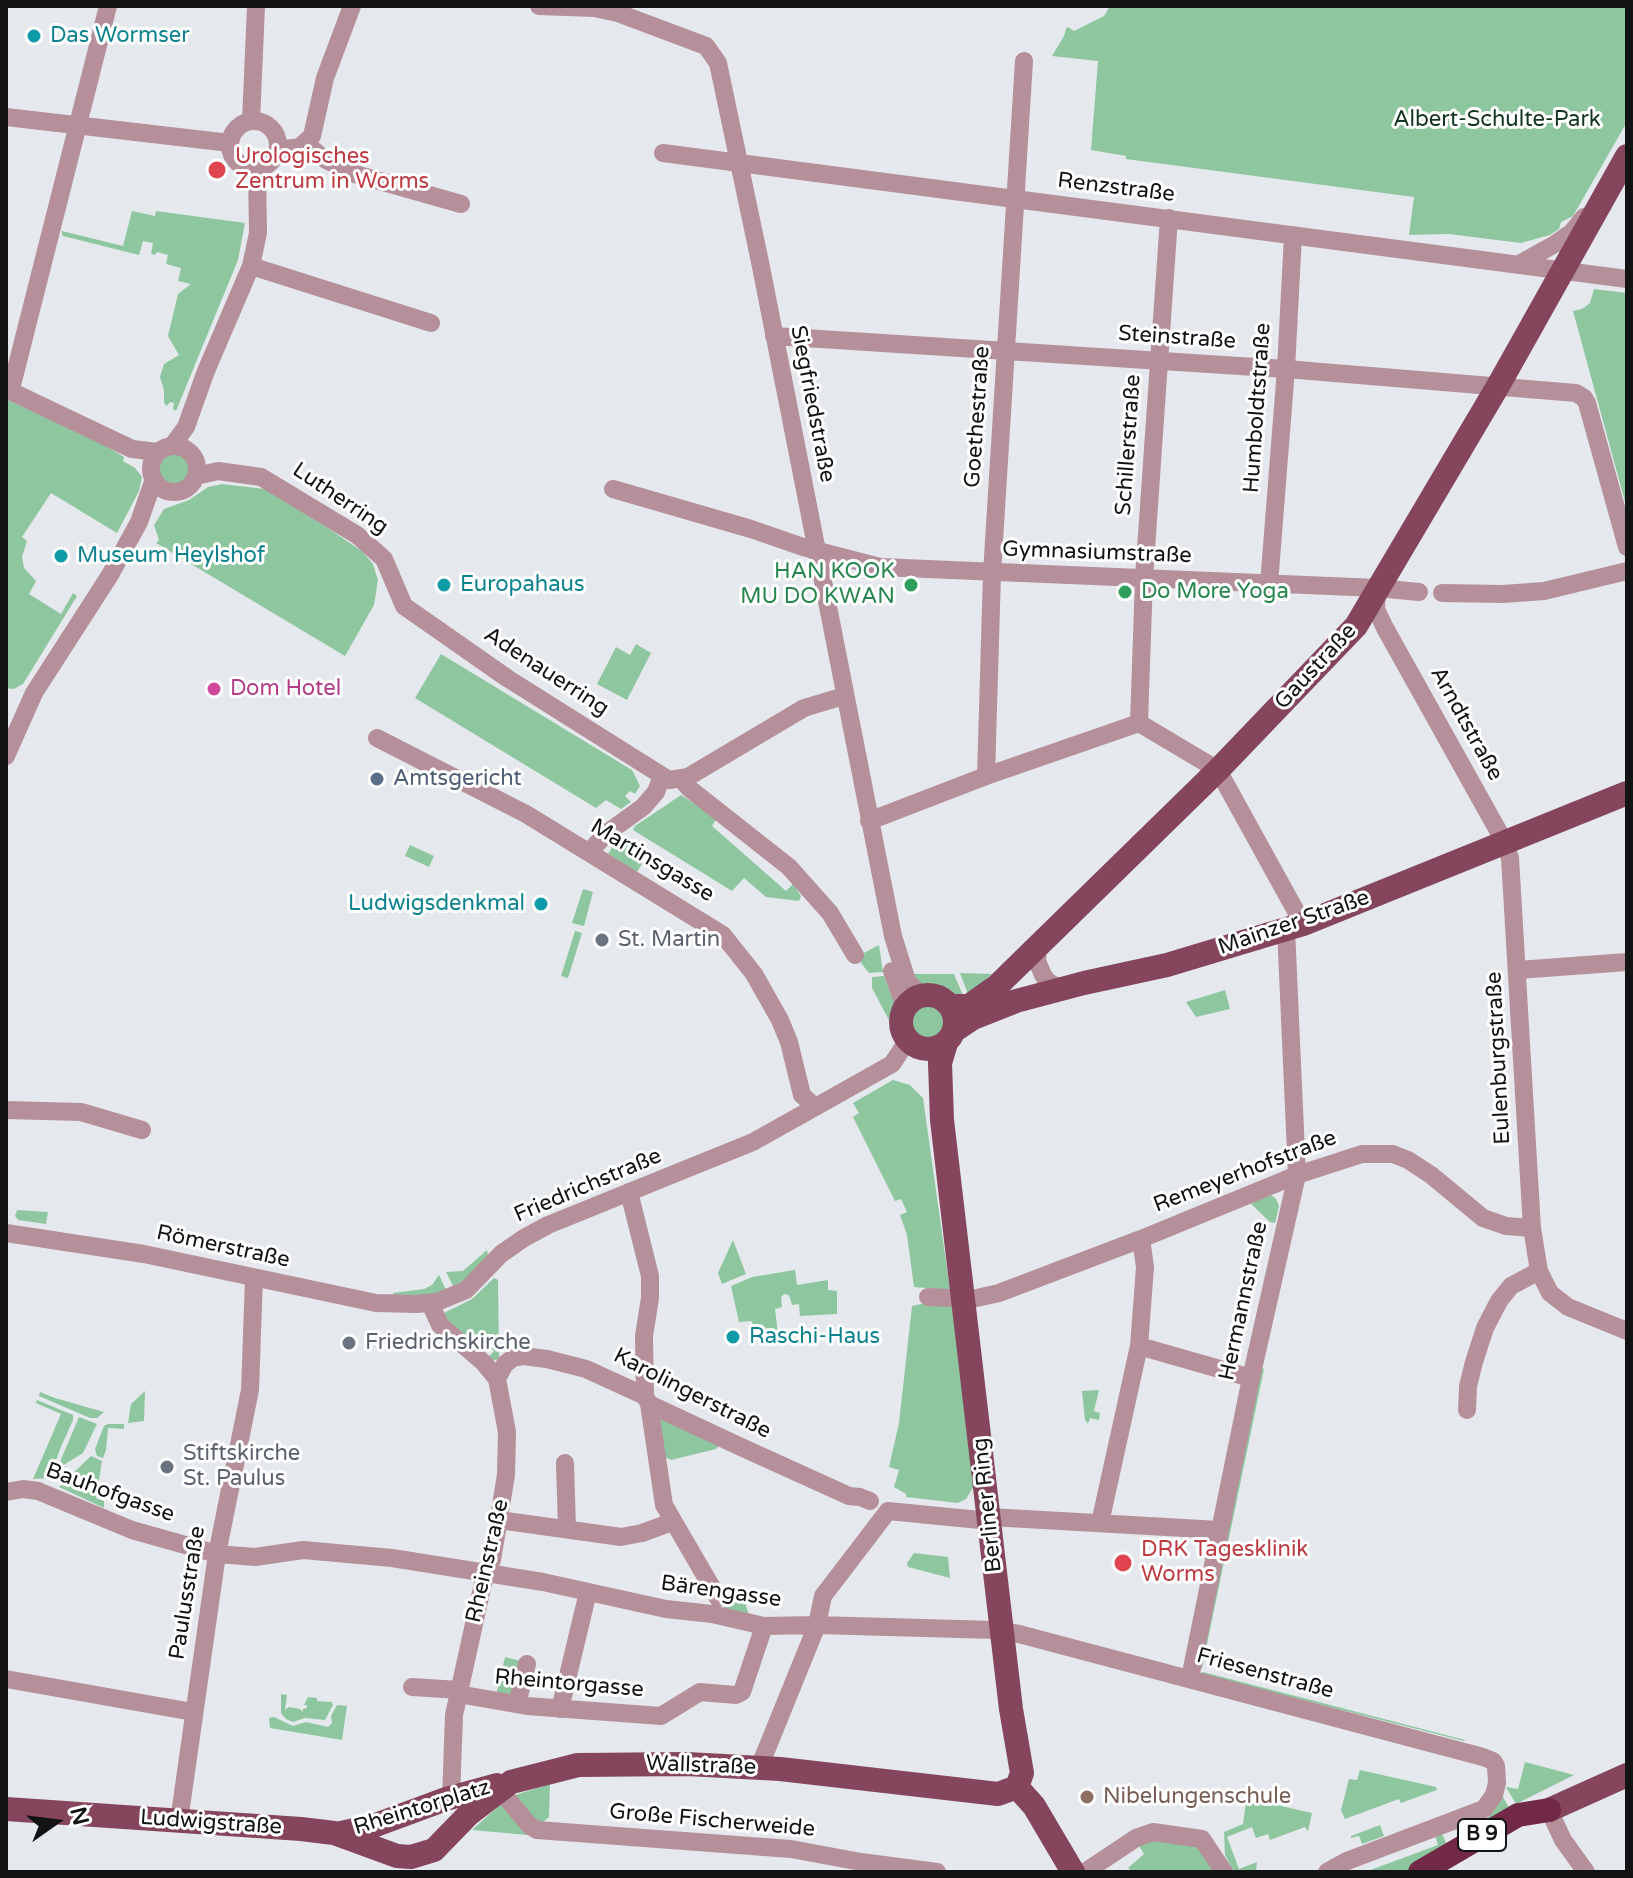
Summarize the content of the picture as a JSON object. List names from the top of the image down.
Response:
{
  "streets": {
    "highway": ["B 9"],
    "main road": [
      "Gaustraße",
      "Mainzer Straße",
      "Berliner Ring",
      "Wallstraße",
      "Rheintorplatz",
      "Ludwigstraße"
    ],
    "street": [
      "Renzstraße",
      "Steinstraße",
      "Siegfriedstraße",
      "Humboldtstraße",
      "Goethestraße",
      "Schillerstraße",
      "Lutherring",
      "Gymnasiumstraße",
      "Adenauerring",
      "Arndtstraße",
      "Martinsgasse",
      "Eulenburgstraße",
      "Remeyerhofstraße",
      "Friedrichstraße",
      "Römerstraße",
      "Hermannstraße",
      "Karolingerstraße",
      "Bauhofgasse",
      "Rheinstraße",
      "Bärengasse",
      "Paulusstraße",
      "Friesenstraße",
      "Rheintorgasse",
      "Große Fischerweide"
    ]
  },
  "crossings": [
    ["Renzstraße", "Siegfriedstraße"],
    ["Renzstraße", "Humboldtstraße"],
    ["Renzstraße", "Goethestraße"],
    ["Renzstraße", "Schillerstraße"],
    ["Renzstraße", "Gaustraße"],
    ["Steinstraße", "Siegfriedstraße"],
    ["Steinstraße", "Humboldtstraße"],
    ["Steinstraße", "Goethestraße"],
    ["Steinstraße", "Schillerstraße"],
    ["Steinstraße", "Gaustraße"],
    ["Siegfriedstraße", "Gymnasiumstraße"],
    ["Siegfriedstraße", "Berliner Ring"],
    ["Humboldtstraße", "Gymnasiumstraße"],
    ["Goethestraße", "Gymnasiumstraße"],
    ["Schillerstraße", "Gymnasiumstraße"],
    ["Lutherring", "Adenauerring"],
    ["Gymnasiumstraße", "Gaustraße"],
    ["Gymnasiumstraße", "Arndtstraße"],
    ["Gaustraße", "Arndtstraße"],
    ["Gaustraße", "Mainzer Straße"],
    ["Gaustraße", "Friedrichstraße"],
    ["Gaustraße", "Berliner Ring"],
    ["Arndtstraße", "Mainzer Straße"],
    ["Arndtstraße", "Eulenburgstraße"],
    ["Martinsgasse", "Friedrichstraße"],
    ["Mainzer Straße", "Eulenburgstraße"],
    ["Mainzer Straße", "Friedrichstraße"],
    ["Mainzer Straße", "Hermannstraße"],
    ["Mainzer Straße", "Berliner Ring"],
    ["Eulenburgstraße", "Remeyerhofstraße"],
    ["Remeyerhofstraße", "Hermannstraße"],
    ["Remeyerhofstraße", "Berliner Ring"],
    ["Friedrichstraße", "Römerstraße"],
    ["Friedrichstraße", "Berliner Ring"],
    ["Römerstraße", "Paulusstraße"],
    ["Hermannstraße", "Karolingerstraße"],
    ["Hermannstraße", "Friesenstraße"],
    ["Karolingerstraße", "Berliner Ring"],
    ["Karolingerstraße", "Rheinstraße"],
    ["Bauhofgasse", "Rheinstraße"],
    ["Bauhofgasse", "Bärengasse"],
    ["Bauhofgasse", "Paulusstraße"],
    ["Berliner Ring", "Bärengasse"],
    ["Berliner Ring", "Friesenstraße"],
    ["Berliner Ring", "Wallstraße"],
    ["Rheinstraße", "Bärengasse"],
    ["Rheinstraße", "Rheintorgasse"],
    ["Rheinstraße", "Rheintorplatz"],
    ["Bärengasse", "Friesenstraße"],
    ["Bärengasse", "Rheintorgasse"],
    ["Paulusstraße", "Ludwigstraße"],
    ["Wallstraße", "Rheintorplatz"],
    ["Wallstraße", "Große Fischerweide"],
    ["Wallstraße", "Ludwigstraße"],
    ["Rheintorplatz", "Große Fischerweide"],
    ["Rheintorplatz", "Ludwigstraße"]
  ],
  "parks": ["Albert-Schulte-Park"],
  "places": [
    "Das Wormser",
    "Urologisches Zentrum in Worms",
    "Museum Heylshof",
    "Europahaus",
    "HAN KOOK MU DO KWAN",
    "Do More Yoga",
    "Dom Hotel",
    "Amtsgericht",
    "Ludwigsdenkmal",
    "St. Martin",
    "Raschi-Haus",
    "Friedrichskirche",
    "Stiftskirche St. Paulus",
    "DRK Tagesklinik Worms",
    "Nibelungenschule"
  ],
  "north": "right"
}
